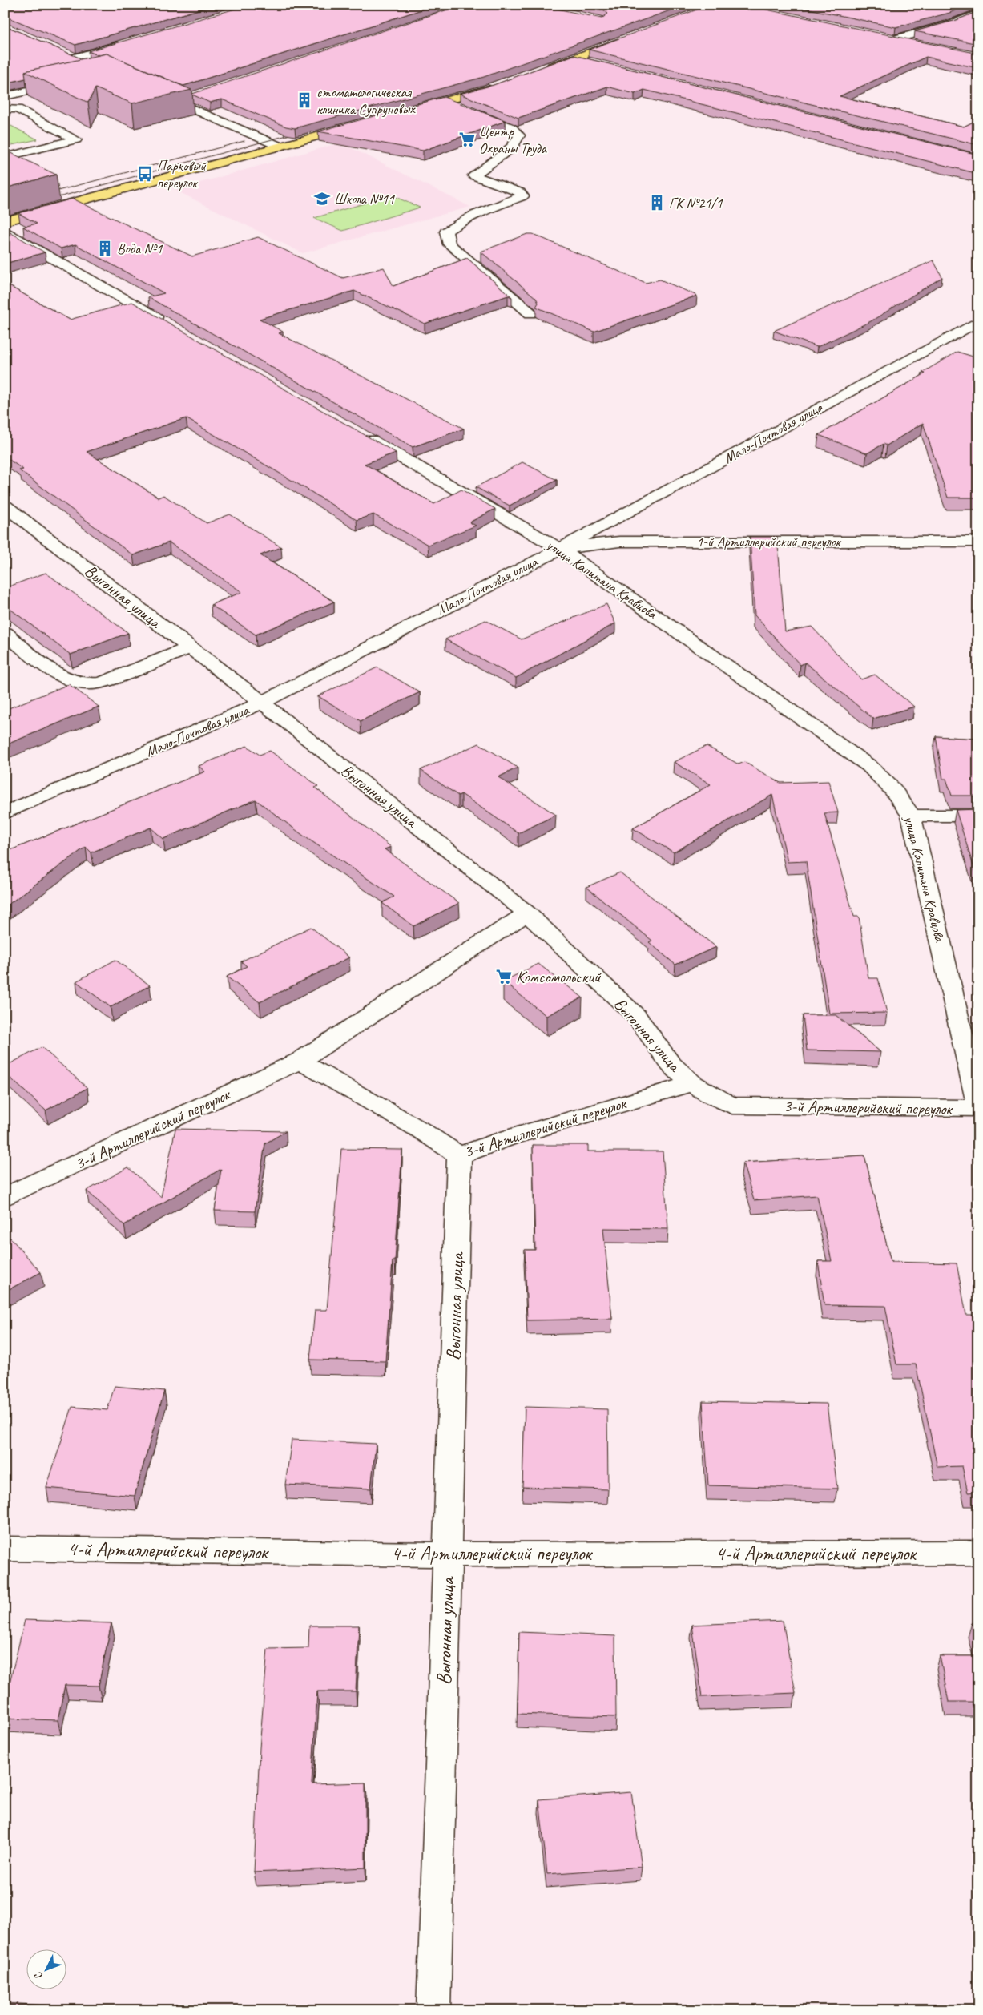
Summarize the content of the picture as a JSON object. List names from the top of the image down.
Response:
{
  "streets": {
    "street": [
      "Мало-Почтовая улица",
      "1-й Артиллерийский переулок",
      "улица Капитана Кравцова",
      "Выгонная улица",
      "3-й Артиллерийский переулок",
      "4-й Артиллерийский переулок"
    ]
  },
  "crossings": [
    ["Мало-Почтовая улица", "1-й Артиллерийский переулок"],
    ["Мало-Почтовая улица", "улица Капитана Кравцова"],
    ["Мало-Почтовая улица", "Выгонная улица"],
    ["1-й Артиллерийский переулок", "улица Капитана Кравцова"],
    ["улица Капитана Кравцова", "3-й Артиллерийский переулок"],
    ["Выгонная улица", "3-й Артиллерийский переулок"],
    ["Выгонная улица", "4-й Артиллерийский переулок"]
  ],
  "places": {
    "building": ["стоматологическая клиника Супруновых", "ГК №21/1", "Вода №1"],
    "supermarket": ["Центр Охраны Труда", "Комсомольский"],
    "bus stop": ["Парковый переулок"],
    "school or university": ["Школа №11"]
  },
  "north": "bottom left"
}
